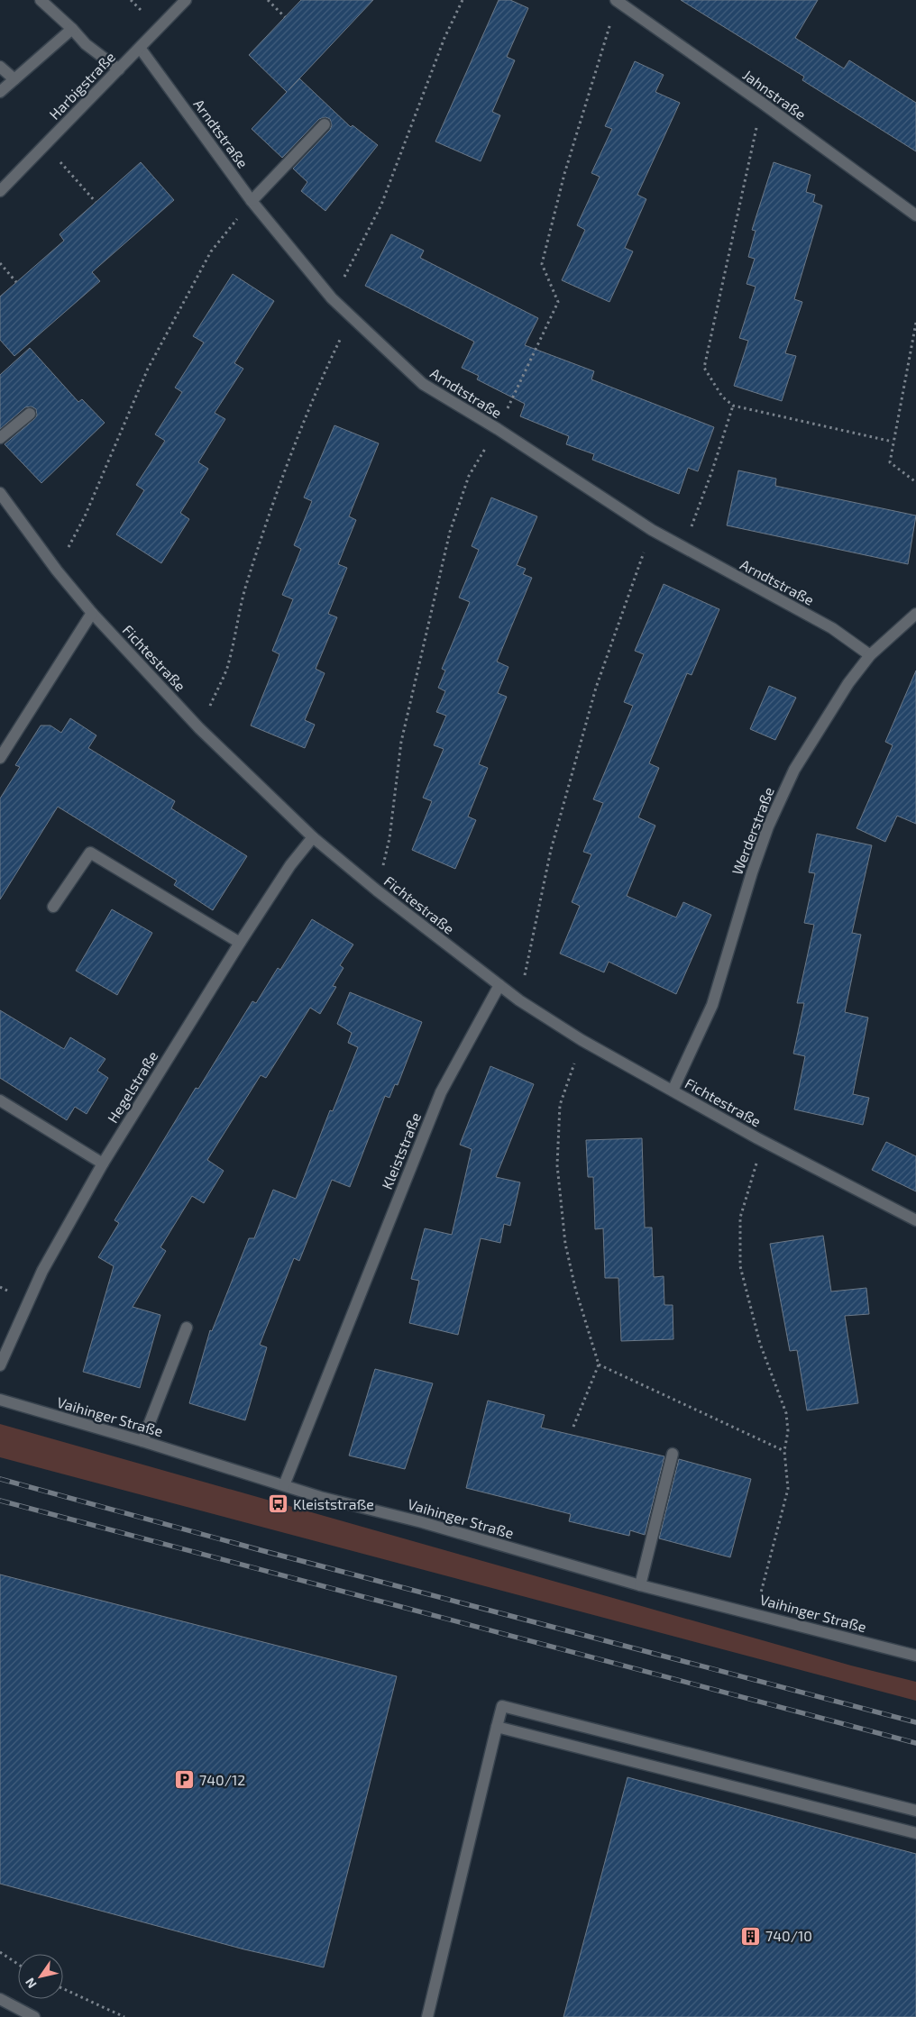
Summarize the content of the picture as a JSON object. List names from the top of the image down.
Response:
{
  "streets": {
    "street": [
      "Harbigstraße",
      "Jahnstraße",
      "Arndtstraße",
      "Fichtestraße",
      "Werderstraße",
      "Hegelstraße",
      "Kleiststraße",
      "Vaihinger Straße"
    ]
  },
  "crossings": [
    ["Harbigstraße", "Arndtstraße"],
    ["Arndtstraße", "Werderstraße"],
    ["Fichtestraße", "Werderstraße"],
    ["Fichtestraße", "Hegelstraße"],
    ["Fichtestraße", "Kleiststraße"],
    ["Kleiststraße", "Vaihinger Straße"]
  ],
  "places": {
    "bus stop": ["Kleiststraße"],
    "parking": ["740/12"],
    "building": ["740/10"]
  },
  "north": "bottom left"
}
